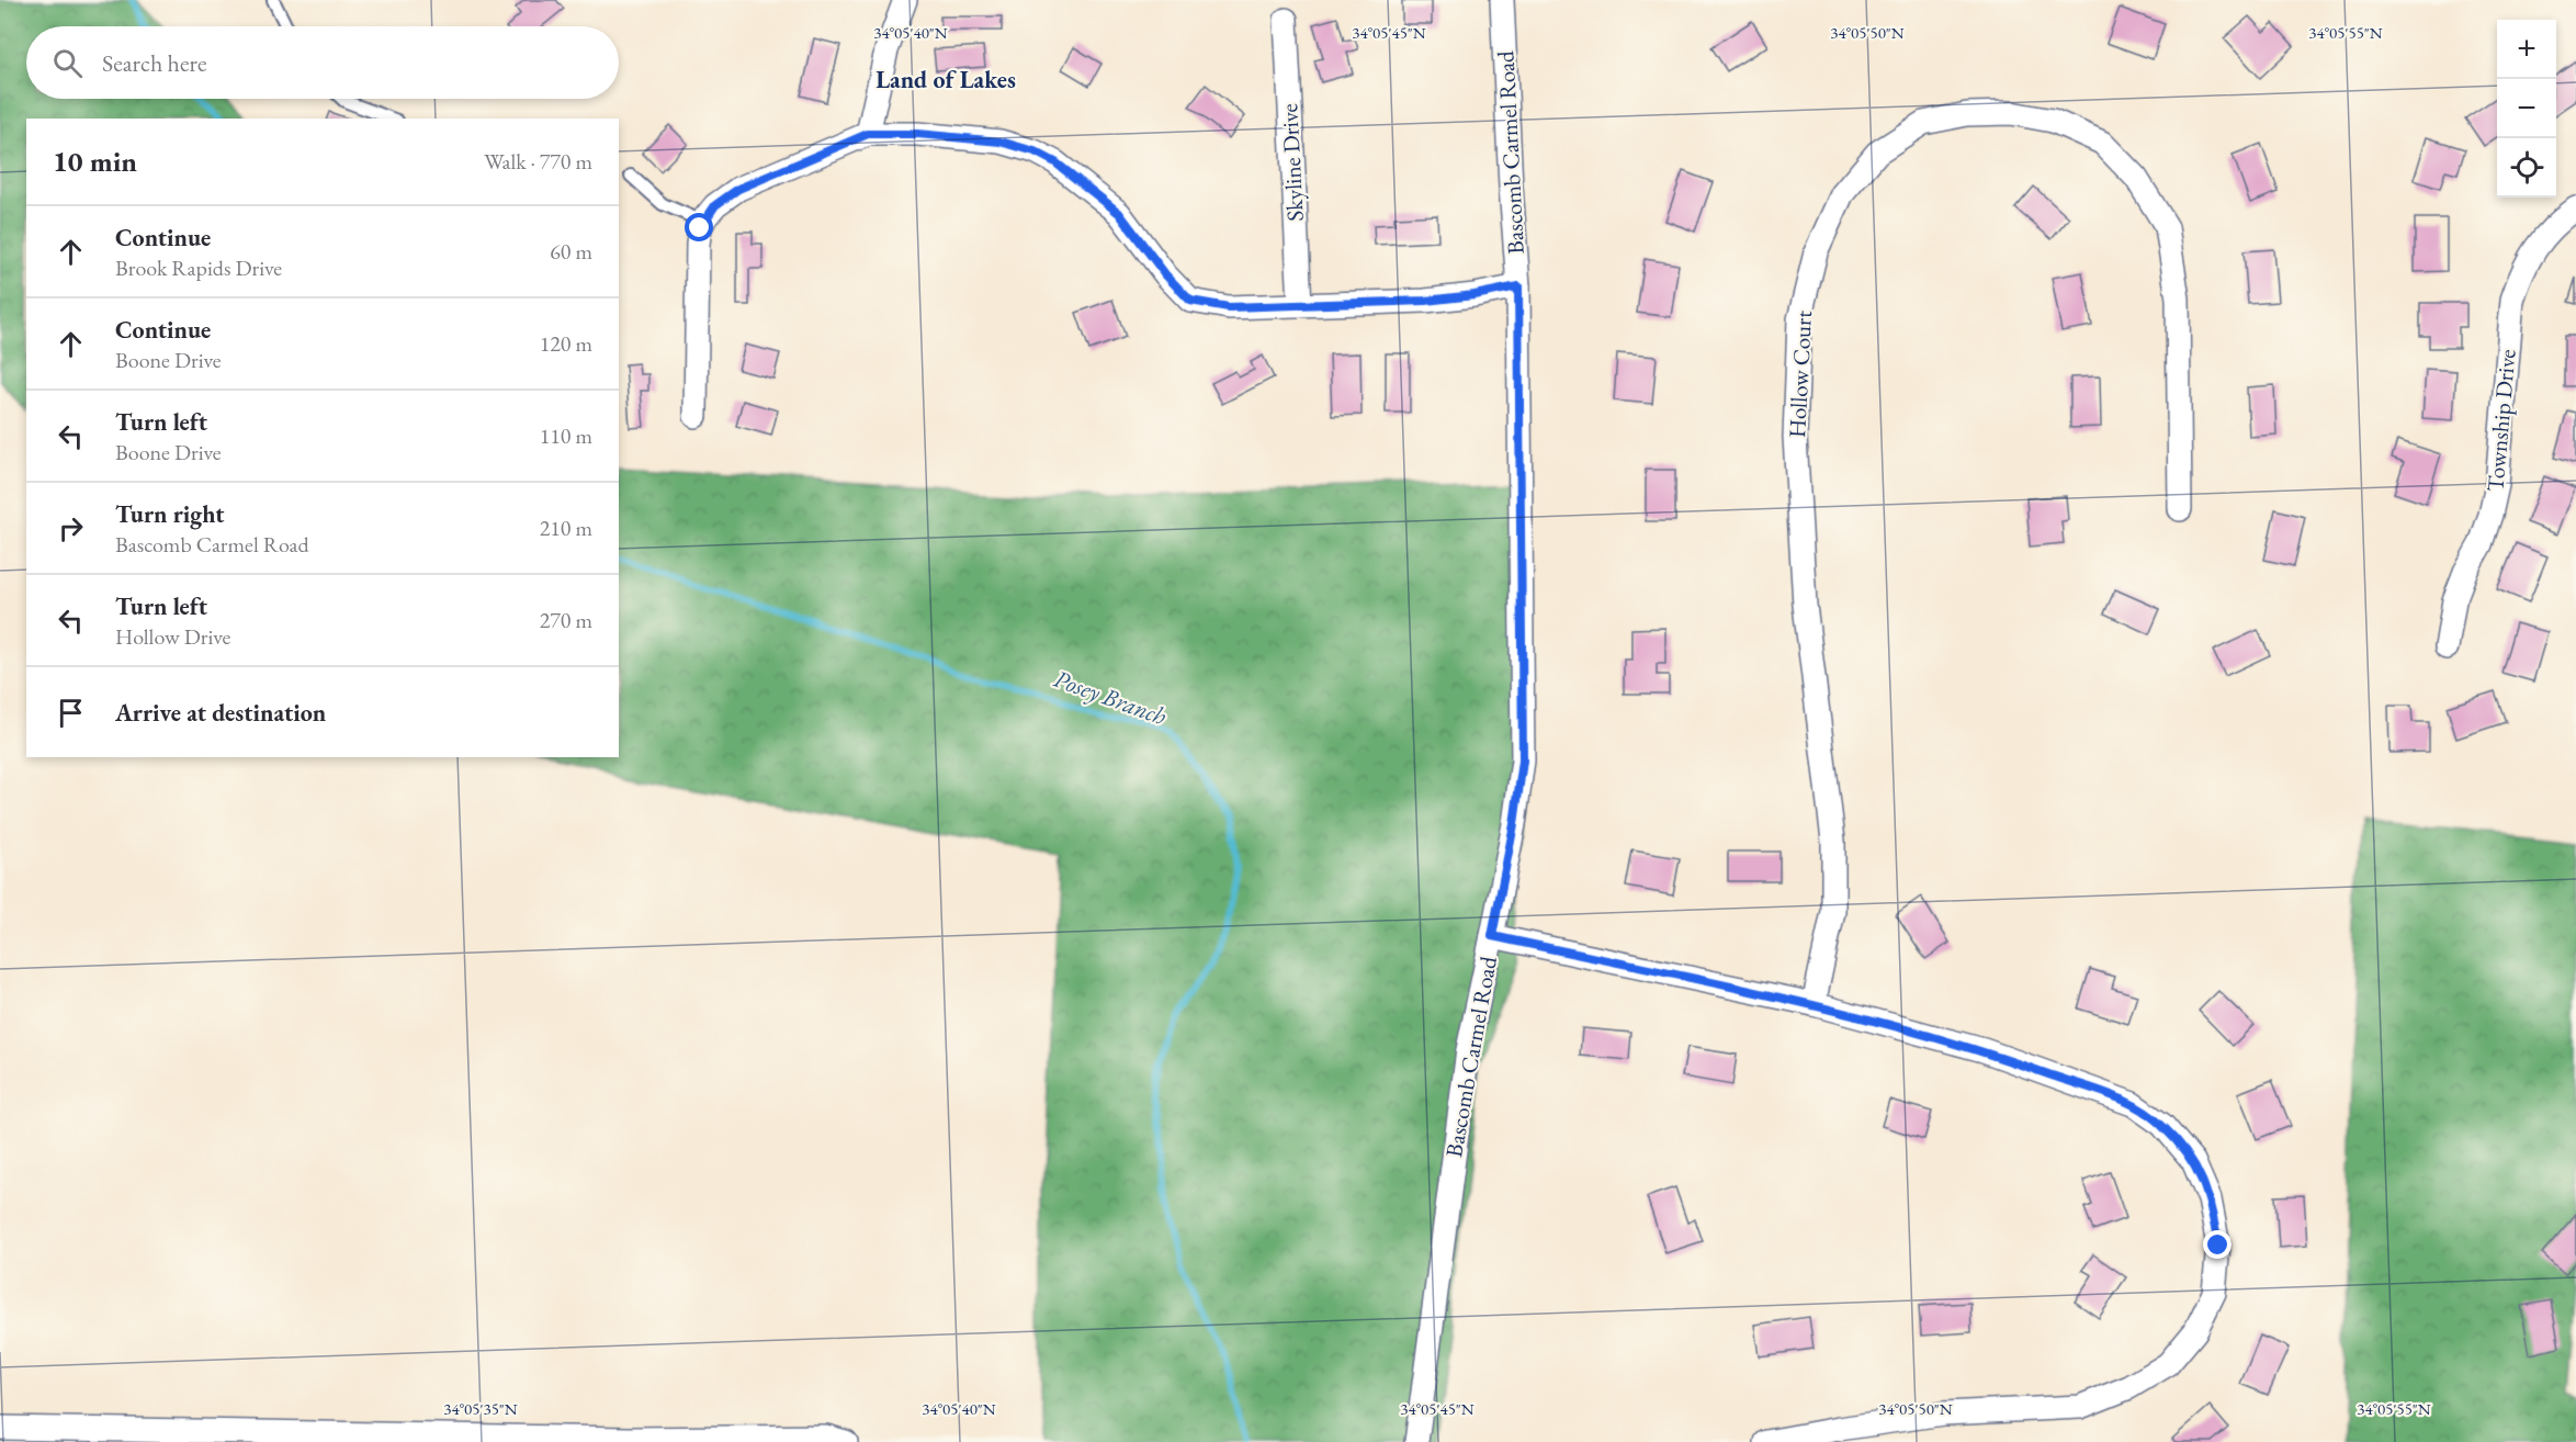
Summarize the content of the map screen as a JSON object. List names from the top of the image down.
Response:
{
  "streets": {
    "street": [
      "Bascomb Carmel Road",
      "Skyline Drive",
      "Hollow Court",
      "Township Drive"
    ]
  },
  "districts": ["Land of Lakes"],
  "water": ["Posey Branch"],
  "page": {
    "map_buttons": ["+", "−"],
    "search": "Search here",
    "heading": ["10 min", "Walk · 770 m"],
    "list": [
      ["Continue", "Brook Rapids Drive", "60 m"],
      ["Continue", "Boone Drive", "120 m"],
      ["Turn left", "Boone Drive", "110 m"],
      ["Turn right", "Bascomb Carmel Road", "210 m"],
      ["Turn left", "Hollow Drive", "270 m"],
      "Arrive at destination"
    ]
  },
  "coordinates": [
    "34°05'40\"N",
    "34°05'45\"N",
    "34°05'50\"N",
    "34°05'55\"N",
    "34°05'35\"N"
  ]
}
